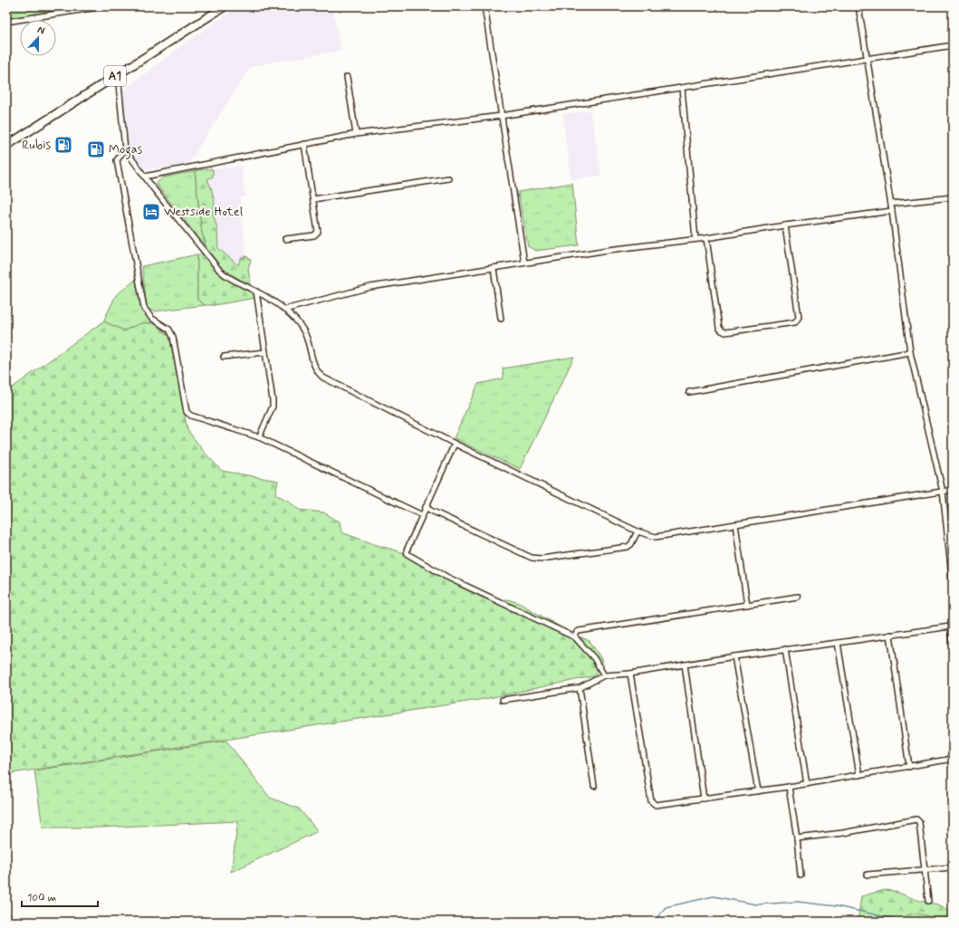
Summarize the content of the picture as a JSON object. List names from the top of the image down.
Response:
{
  "streets": {
    "highway": ["A1"]
  },
  "places": {
    "fuel station": ["Rubis", "Mogas"],
    "hotel": ["Westside Hotel"]
  },
  "scale_bar": "100 m",
  "north": "top"
}
